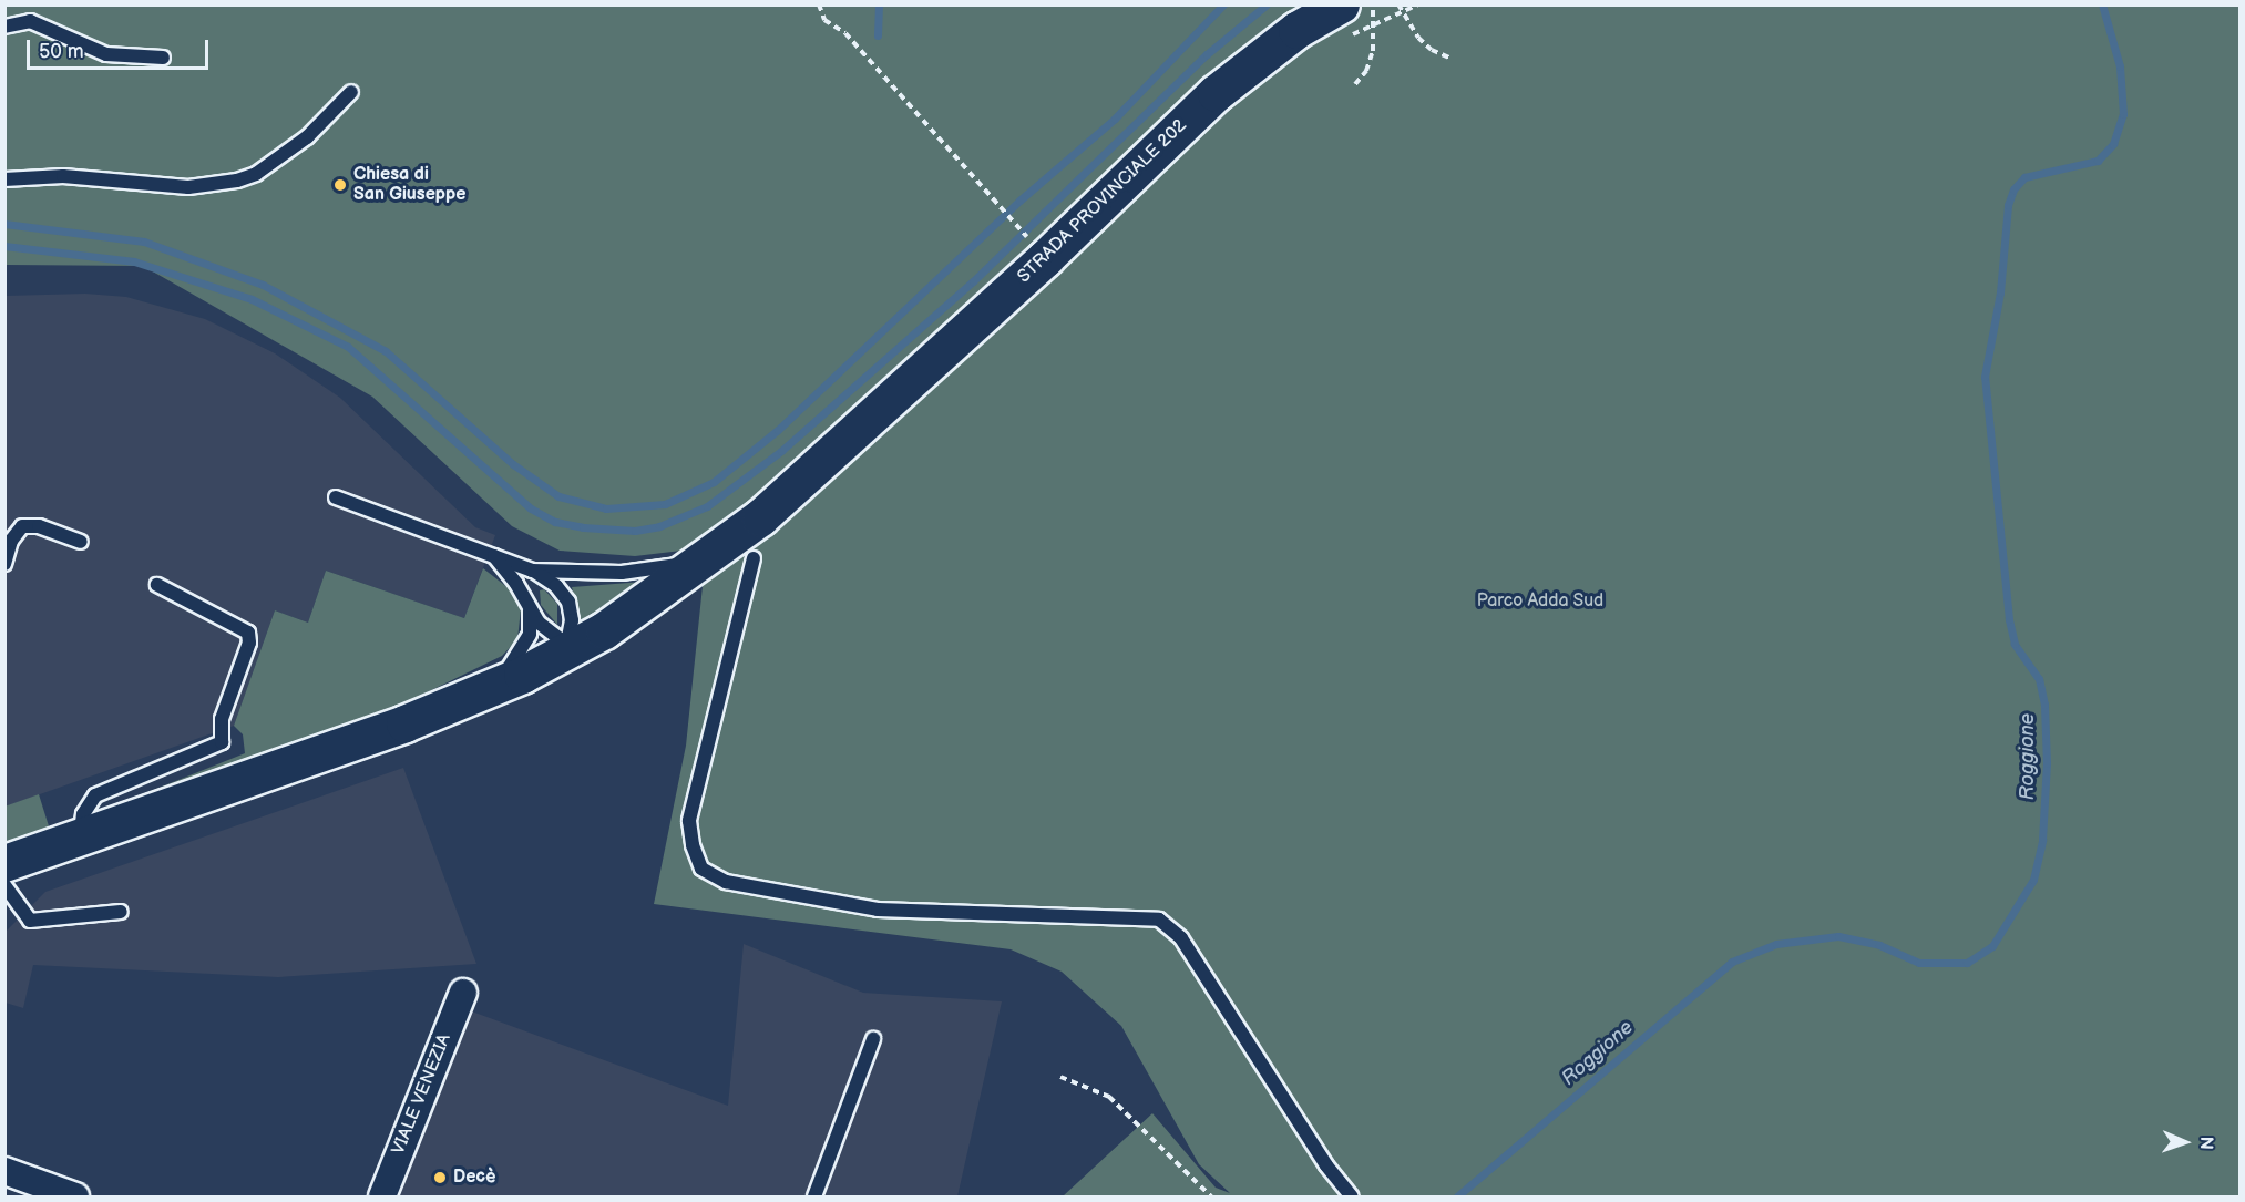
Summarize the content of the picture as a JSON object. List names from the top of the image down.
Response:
{
  "streets": {
    "street": ["STRADA PROVINCIALE 202", "VIALE VENEZIA"]
  },
  "water": ["Roggione"],
  "parks": ["Parco Adda Sud"],
  "places": ["Chiesa di San Giuseppe", "Decè"],
  "scale_bar": "50 m",
  "north": "right"
}
